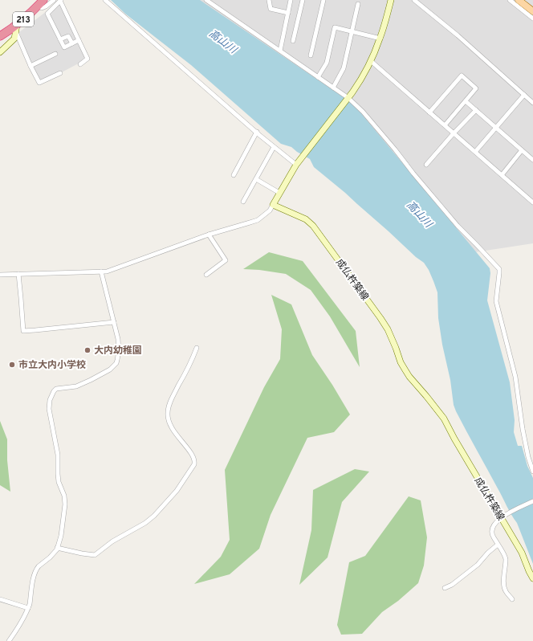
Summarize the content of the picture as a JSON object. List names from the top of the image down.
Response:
{
  "streets": {
    "highway": ["213"],
    "main road": ["成仏杵築線"]
  },
  "water": ["高山川"],
  "places": ["大内幼稚園", "市立大内小学校"]
}
